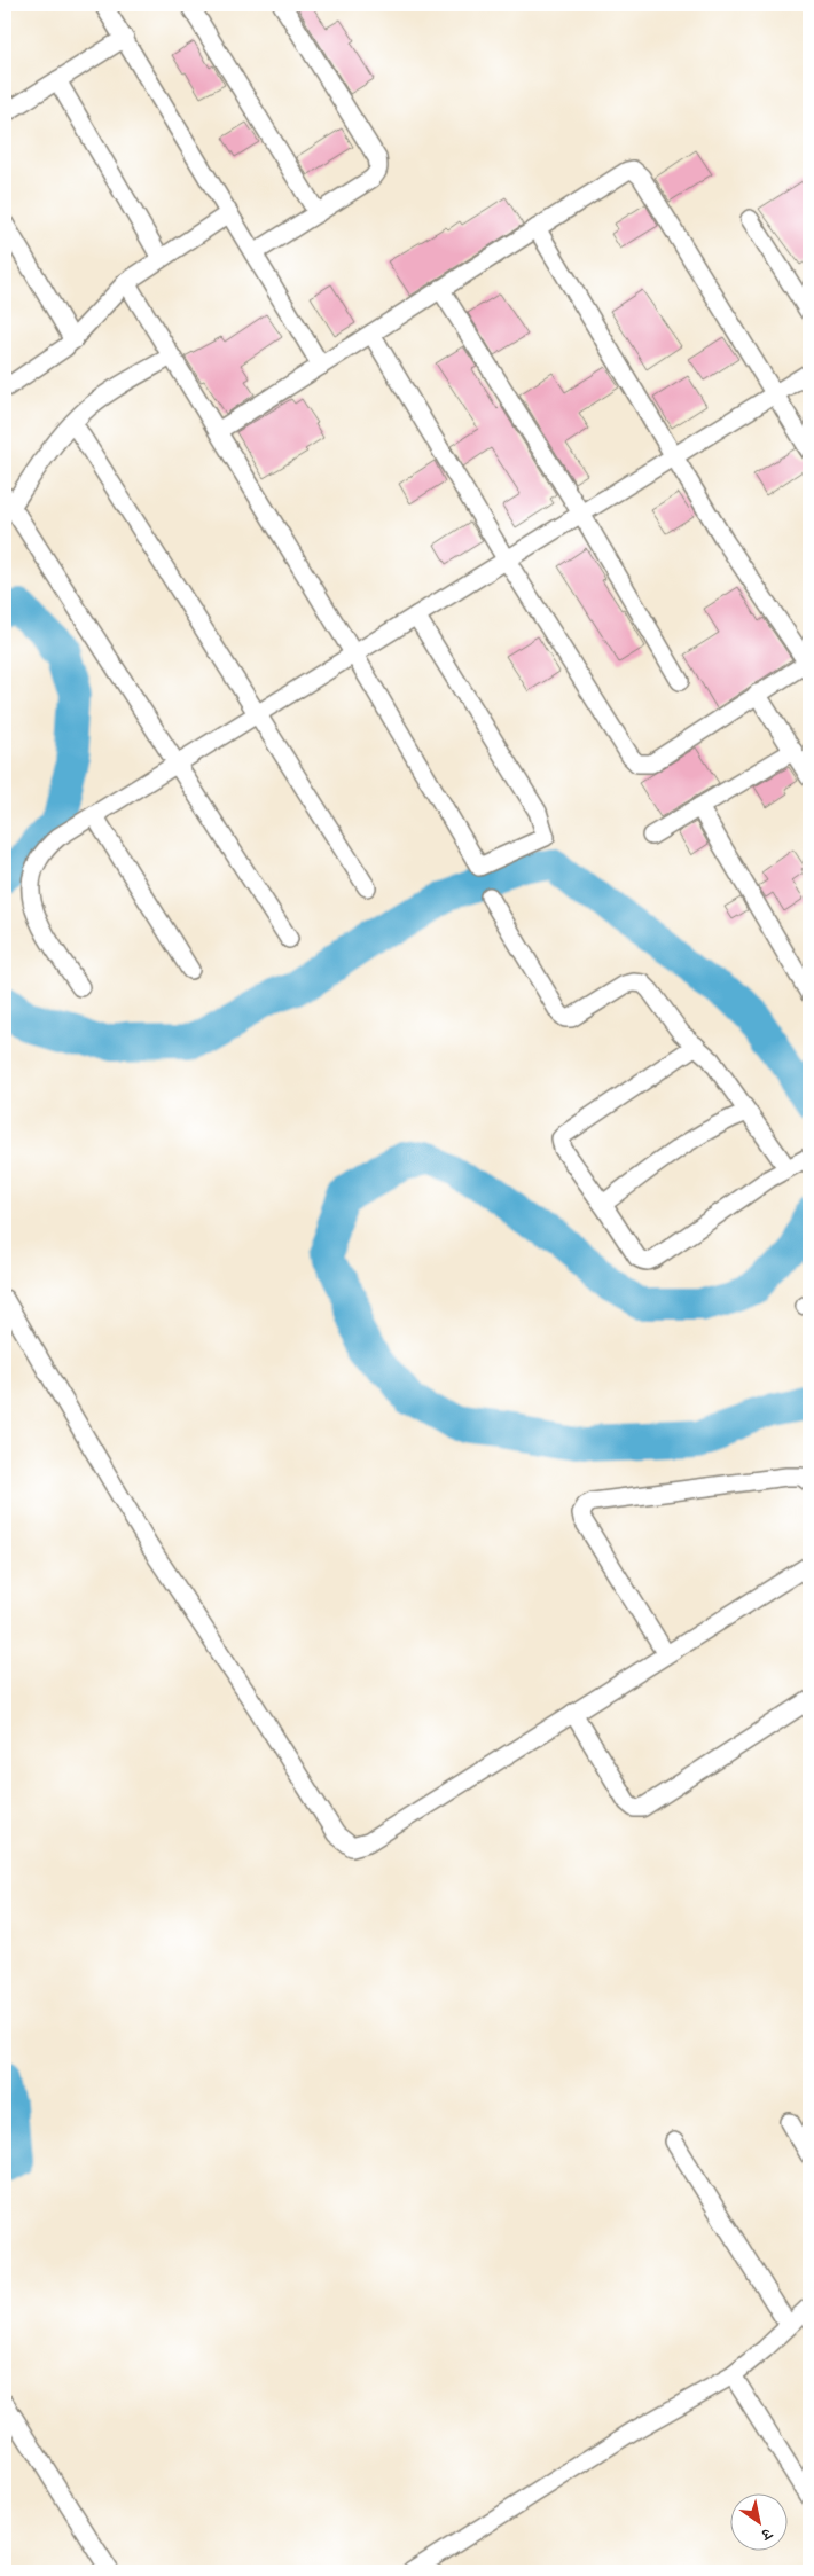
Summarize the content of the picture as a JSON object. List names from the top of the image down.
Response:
{
  "north": "bottom right"
}
